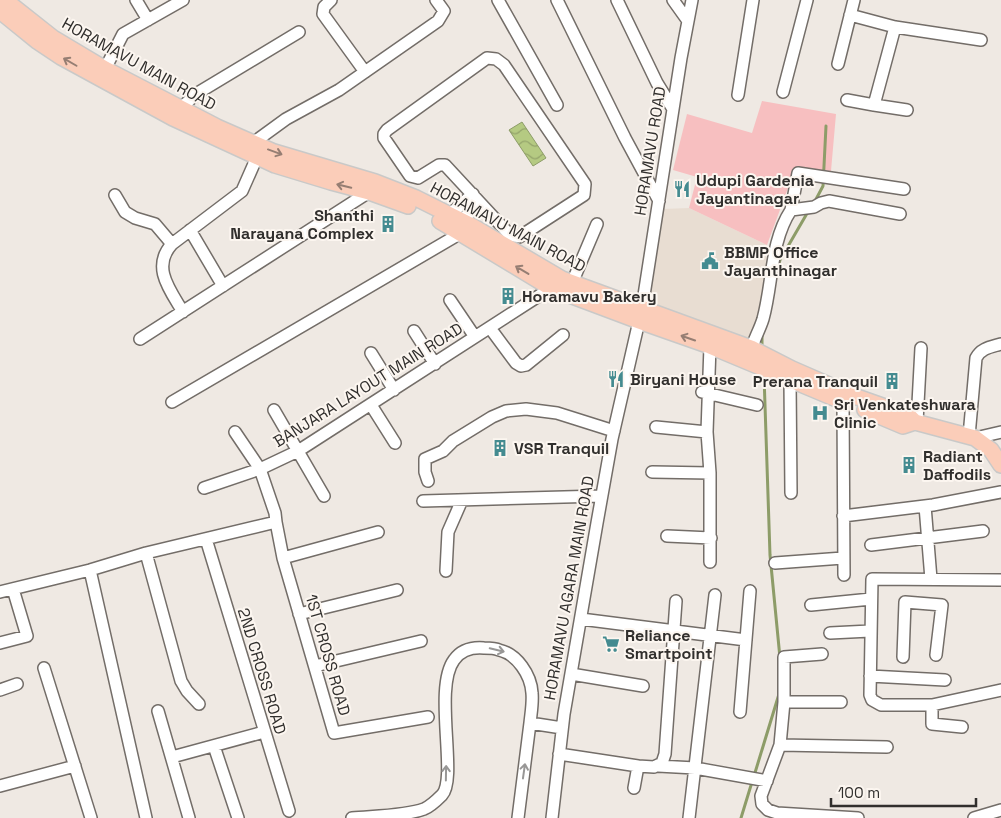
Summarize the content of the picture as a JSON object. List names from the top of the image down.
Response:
{
  "streets": {
    "main road": ["HORAMAVU MAIN ROAD"],
    "street": [
      "HORAMAVU ROAD",
      "BANJARA LAYOUT MAIN ROAD",
      "HORAMAVU AGARA MAIN ROAD",
      "1ST CROSS ROAD",
      "2ND CROSS ROAD"
    ]
  },
  "crossings": [
    ["HORAMAVU MAIN ROAD", "HORAMAVU ROAD"],
    ["HORAMAVU MAIN ROAD", "BANJARA LAYOUT MAIN ROAD"],
    ["HORAMAVU MAIN ROAD", "HORAMAVU AGARA MAIN ROAD"],
    ["HORAMAVU ROAD", "HORAMAVU AGARA MAIN ROAD"]
  ],
  "places": {
    "restaurant": ["Udupi Gardenia Jayantinagar", "Biryani House"],
    "building": [
      "Shanthi Narayana Complex",
      "Horamavu Bakery",
      "Prerana Tranquil",
      "VSR Tranquil",
      "Radiant Daffodils"
    ],
    "public building": ["BBMP Office Jayanthinagar"],
    "hospital": ["Sri Venkateshwara Clinic"],
    "supermarket": ["Reliance Smartpoint"]
  },
  "scale_bar": "100 m"
}
